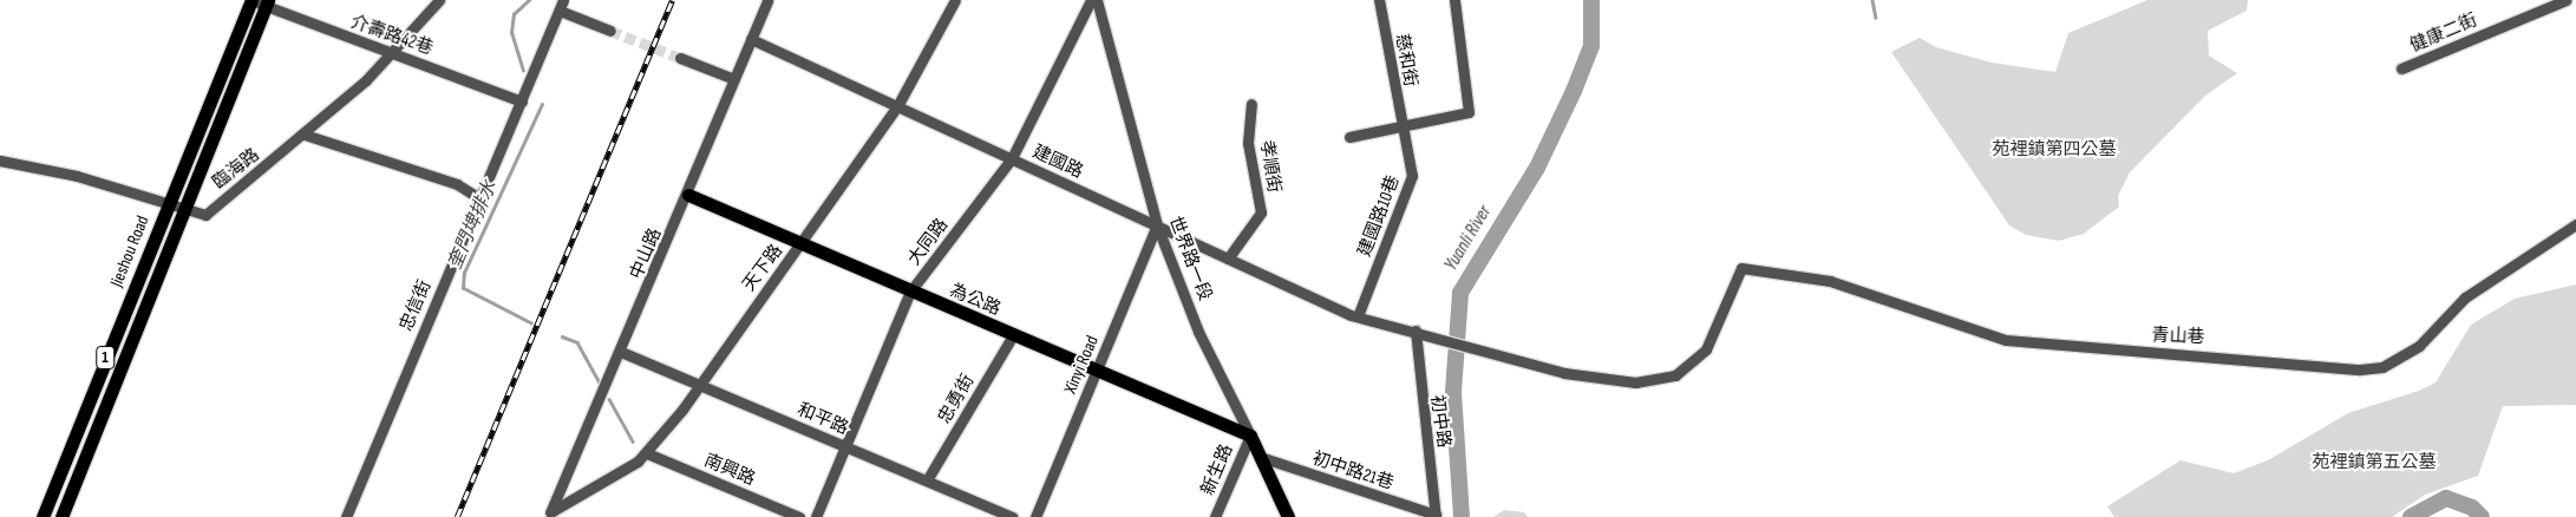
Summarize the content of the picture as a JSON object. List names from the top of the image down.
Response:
{
  "streets": {
    "main road": [
      "Jieshou Road",
      "世界路一段",
      "為公路",
      "1"
    ],
    "street": [
      "健康二街",
      "介壽路42巷",
      "慈和街",
      "建國路",
      "孝順街",
      "臨海路",
      "建國路10巷",
      "大同路",
      "中山路",
      "天下路",
      "忠信街",
      "青山巷",
      "Xinyi Road",
      "忠勇街",
      "和平路",
      "初中路",
      "南興路",
      "新生路",
      "初中路21巷"
    ]
  },
  "crossings": [
    ["介壽路42巷", "臨海路"],
    ["介壽路42巷", "Jieshou Road"],
    ["介壽路42巷", "忠信街"],
    ["慈和街", "建國路10巷"],
    ["建國路", "孝順街"],
    ["建國路", "建國路10巷"],
    ["建國路", "大同路"],
    ["建國路", "中山路"],
    ["建國路", "世界路一段"],
    ["建國路", "天下路"],
    ["建國路", "青山巷"],
    ["建國路", "Xinyi Road"],
    ["建國路", "初中路"],
    ["臨海路", "Jieshou Road"],
    ["大同路", "為公路"],
    ["大同路", "和平路"],
    ["中山路", "天下路"],
    ["中山路", "為公路"],
    ["中山路", "和平路"],
    ["世界路一段", "為公路"],
    ["世界路一段", "Xinyi Road"],
    ["世界路一段", "新生路"],
    ["世界路一段", "初中路21巷"],
    ["天下路", "為公路"],
    ["天下路", "和平路"],
    ["天下路", "南興路"],
    ["為公路", "Xinyi Road"],
    ["為公路", "忠勇街"],
    ["為公路", "新生路"],
    ["忠勇街", "和平路"],
    ["初中路", "初中路21巷"]
  ],
  "water": ["奎門埤排水", "Yuanli River"],
  "parks": ["苑裡鎮第四公墓", "苑裡鎮第五公墓"]
}
